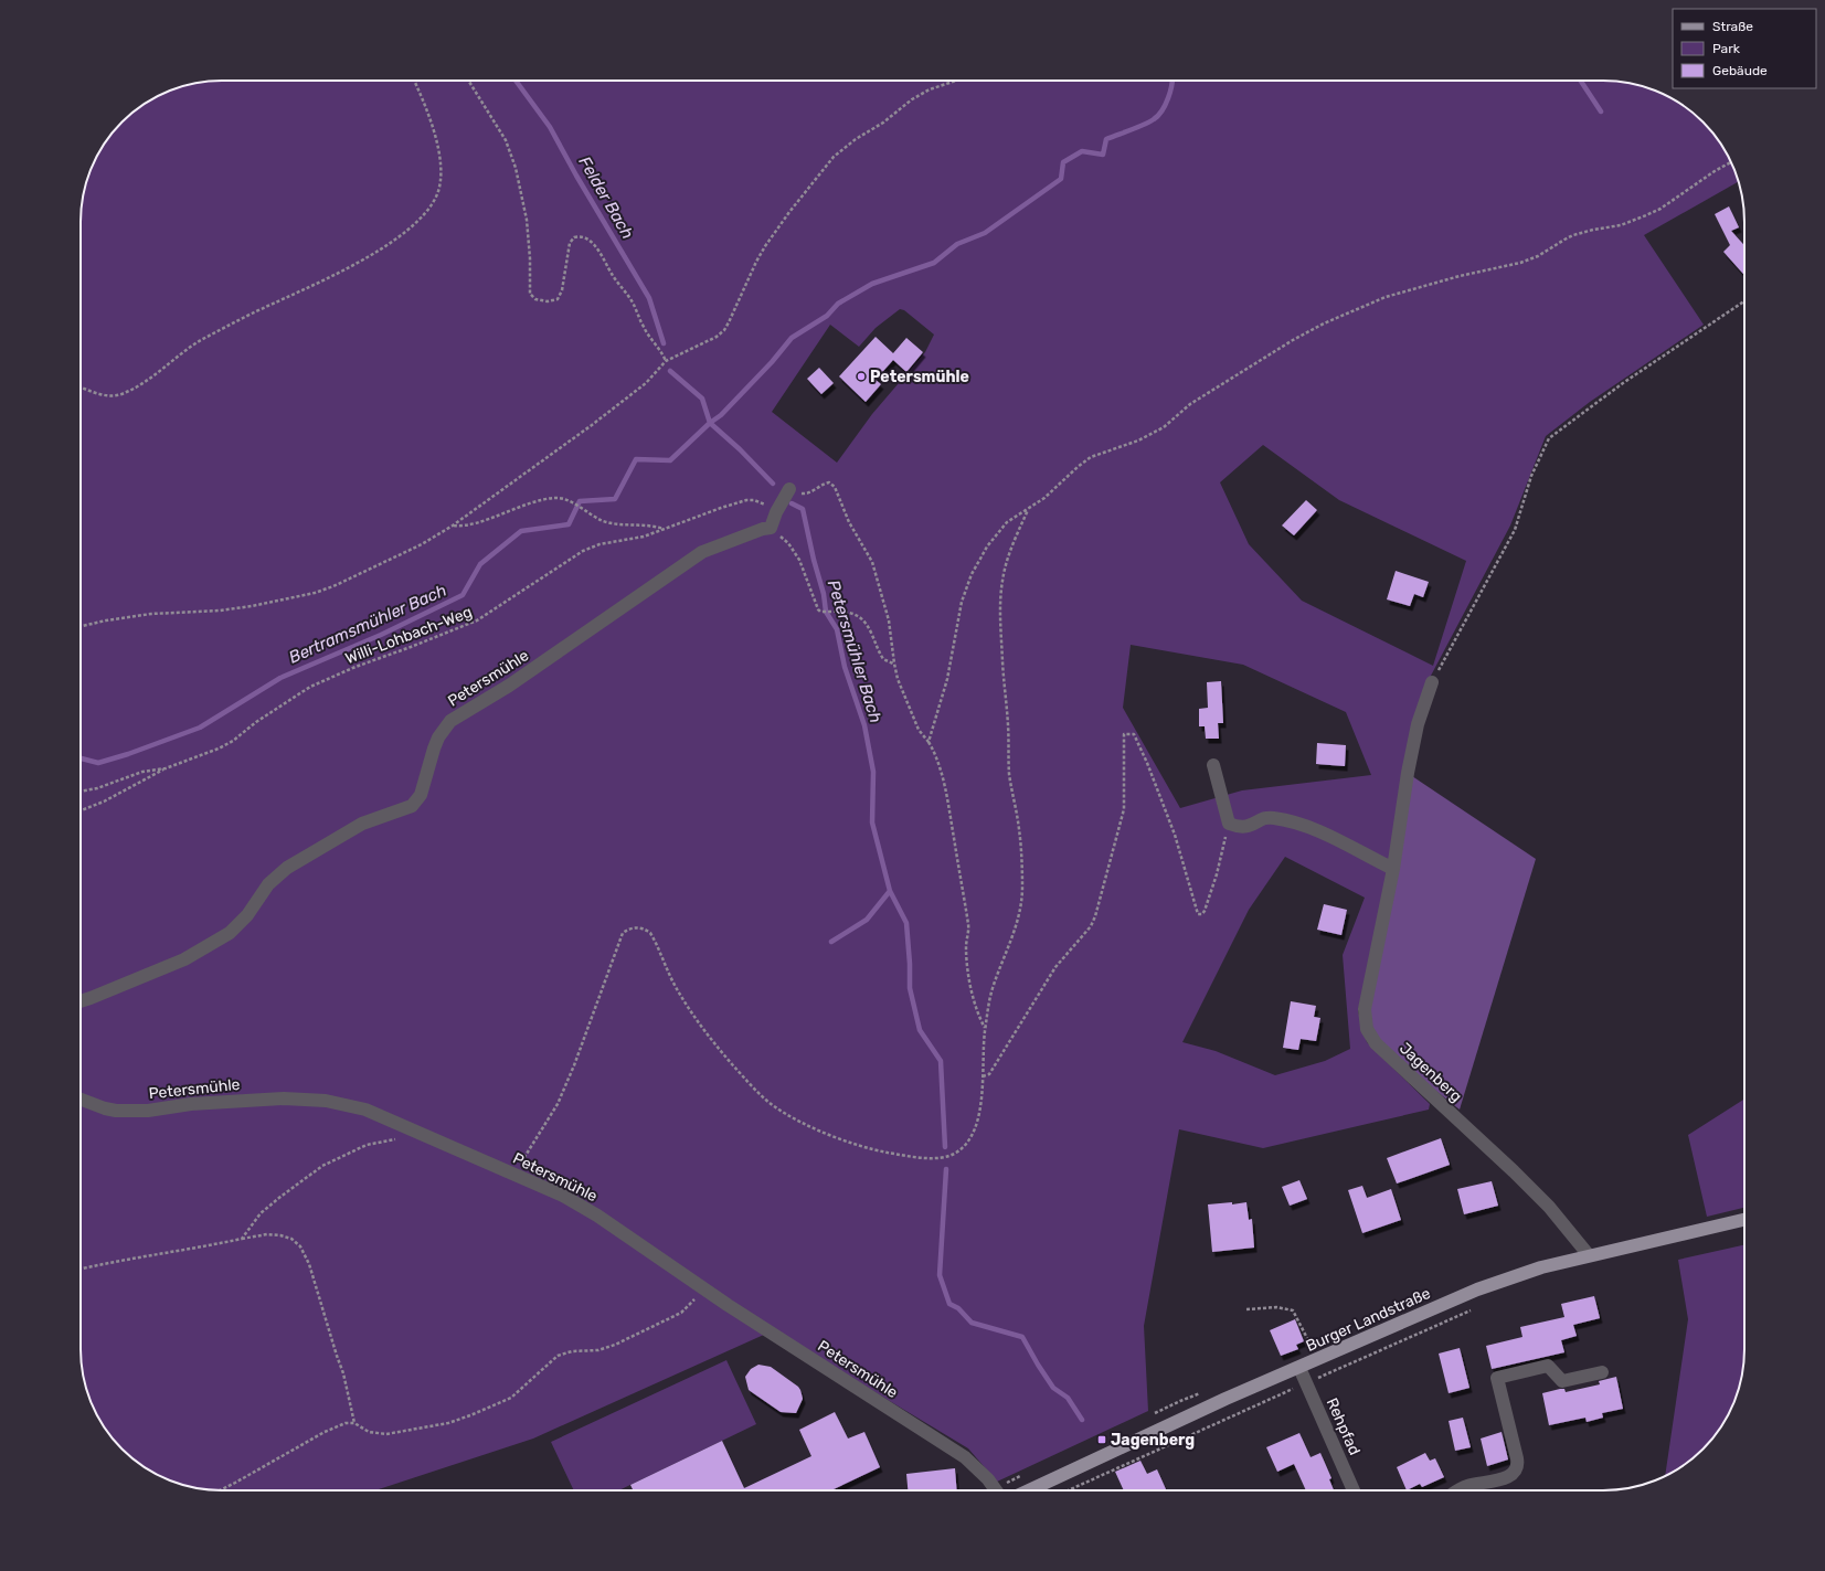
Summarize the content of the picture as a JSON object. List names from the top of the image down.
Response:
{
  "streets": {
    "main road": ["Burger Landstraße"],
    "street": ["Petersmühle", "Jagenberg", "Rehpfad"],
    "path": ["Willi-Lohbach-Weg"]
  },
  "crossings": [
    ["Jagenberg", "Burger Landstraße"],
    ["Burger Landstraße", "Rehpfad"]
  ],
  "water": ["Felder Bach", "Bertramsmühler Bach", "Petersmühler Bach"],
  "places": {
    "other": ["Petersmühle"],
    "transit": ["Jagenberg"]
  },
  "legend": ["Straße", "Park", "Gebäude"]
}
